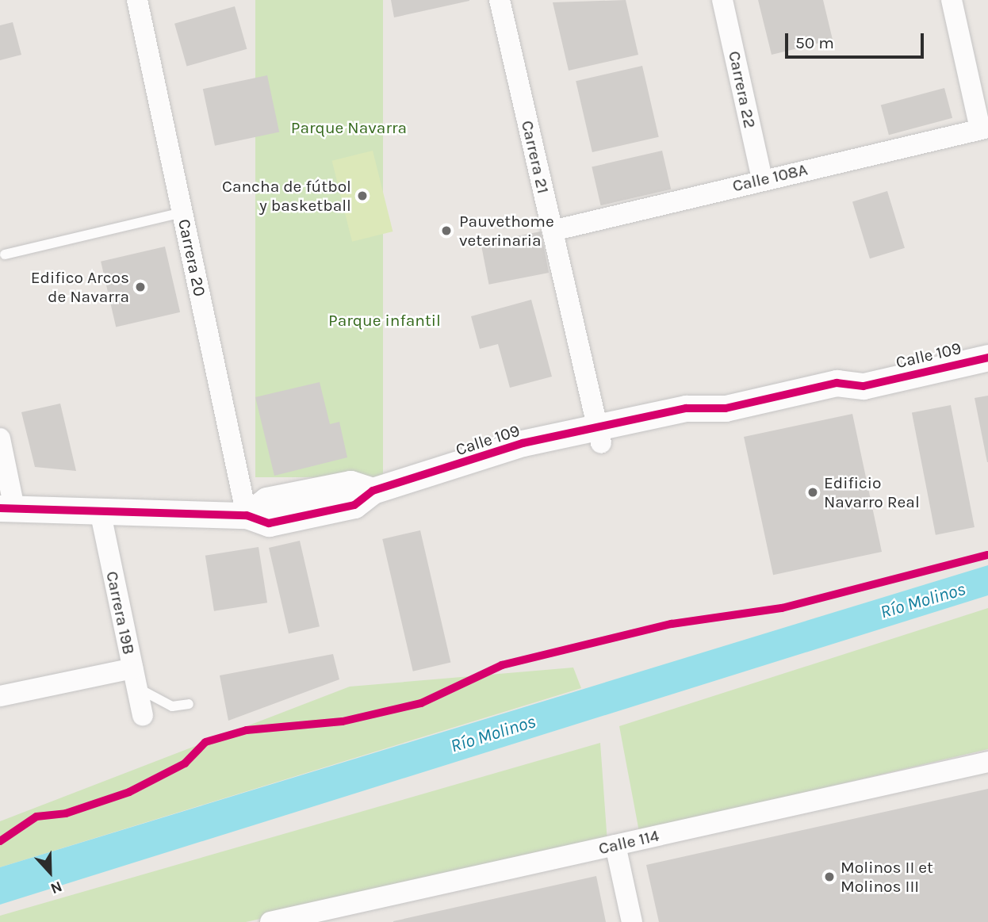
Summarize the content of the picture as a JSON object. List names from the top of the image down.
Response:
{
  "streets": {
    "street": [
      "Carrera 22",
      "Carrera 21",
      "Calle 108A",
      "Carrera 20",
      "Calle 109",
      "Carrera 19B",
      "Calle 114"
    ]
  },
  "crossings": [
    ["Carrera 22", "Calle 108A"],
    ["Carrera 21", "Calle 108A"],
    ["Carrera 21", "Calle 109"],
    ["Carrera 20", "Calle 109"],
    ["Calle 109", "Carrera 19B"]
  ],
  "water": ["Río Molinos"],
  "parks": ["Parque Navarra", "Parque infantil"],
  "places": [
    "Cancha de fútbol y basketball",
    "Pauvethome veterinaria",
    "Edifico Arcos de Navarra",
    "Edificio Navarro Real",
    "Molinos II et Molinos III"
  ],
  "scale_bar": "50 m",
  "north": "bottom"
}
